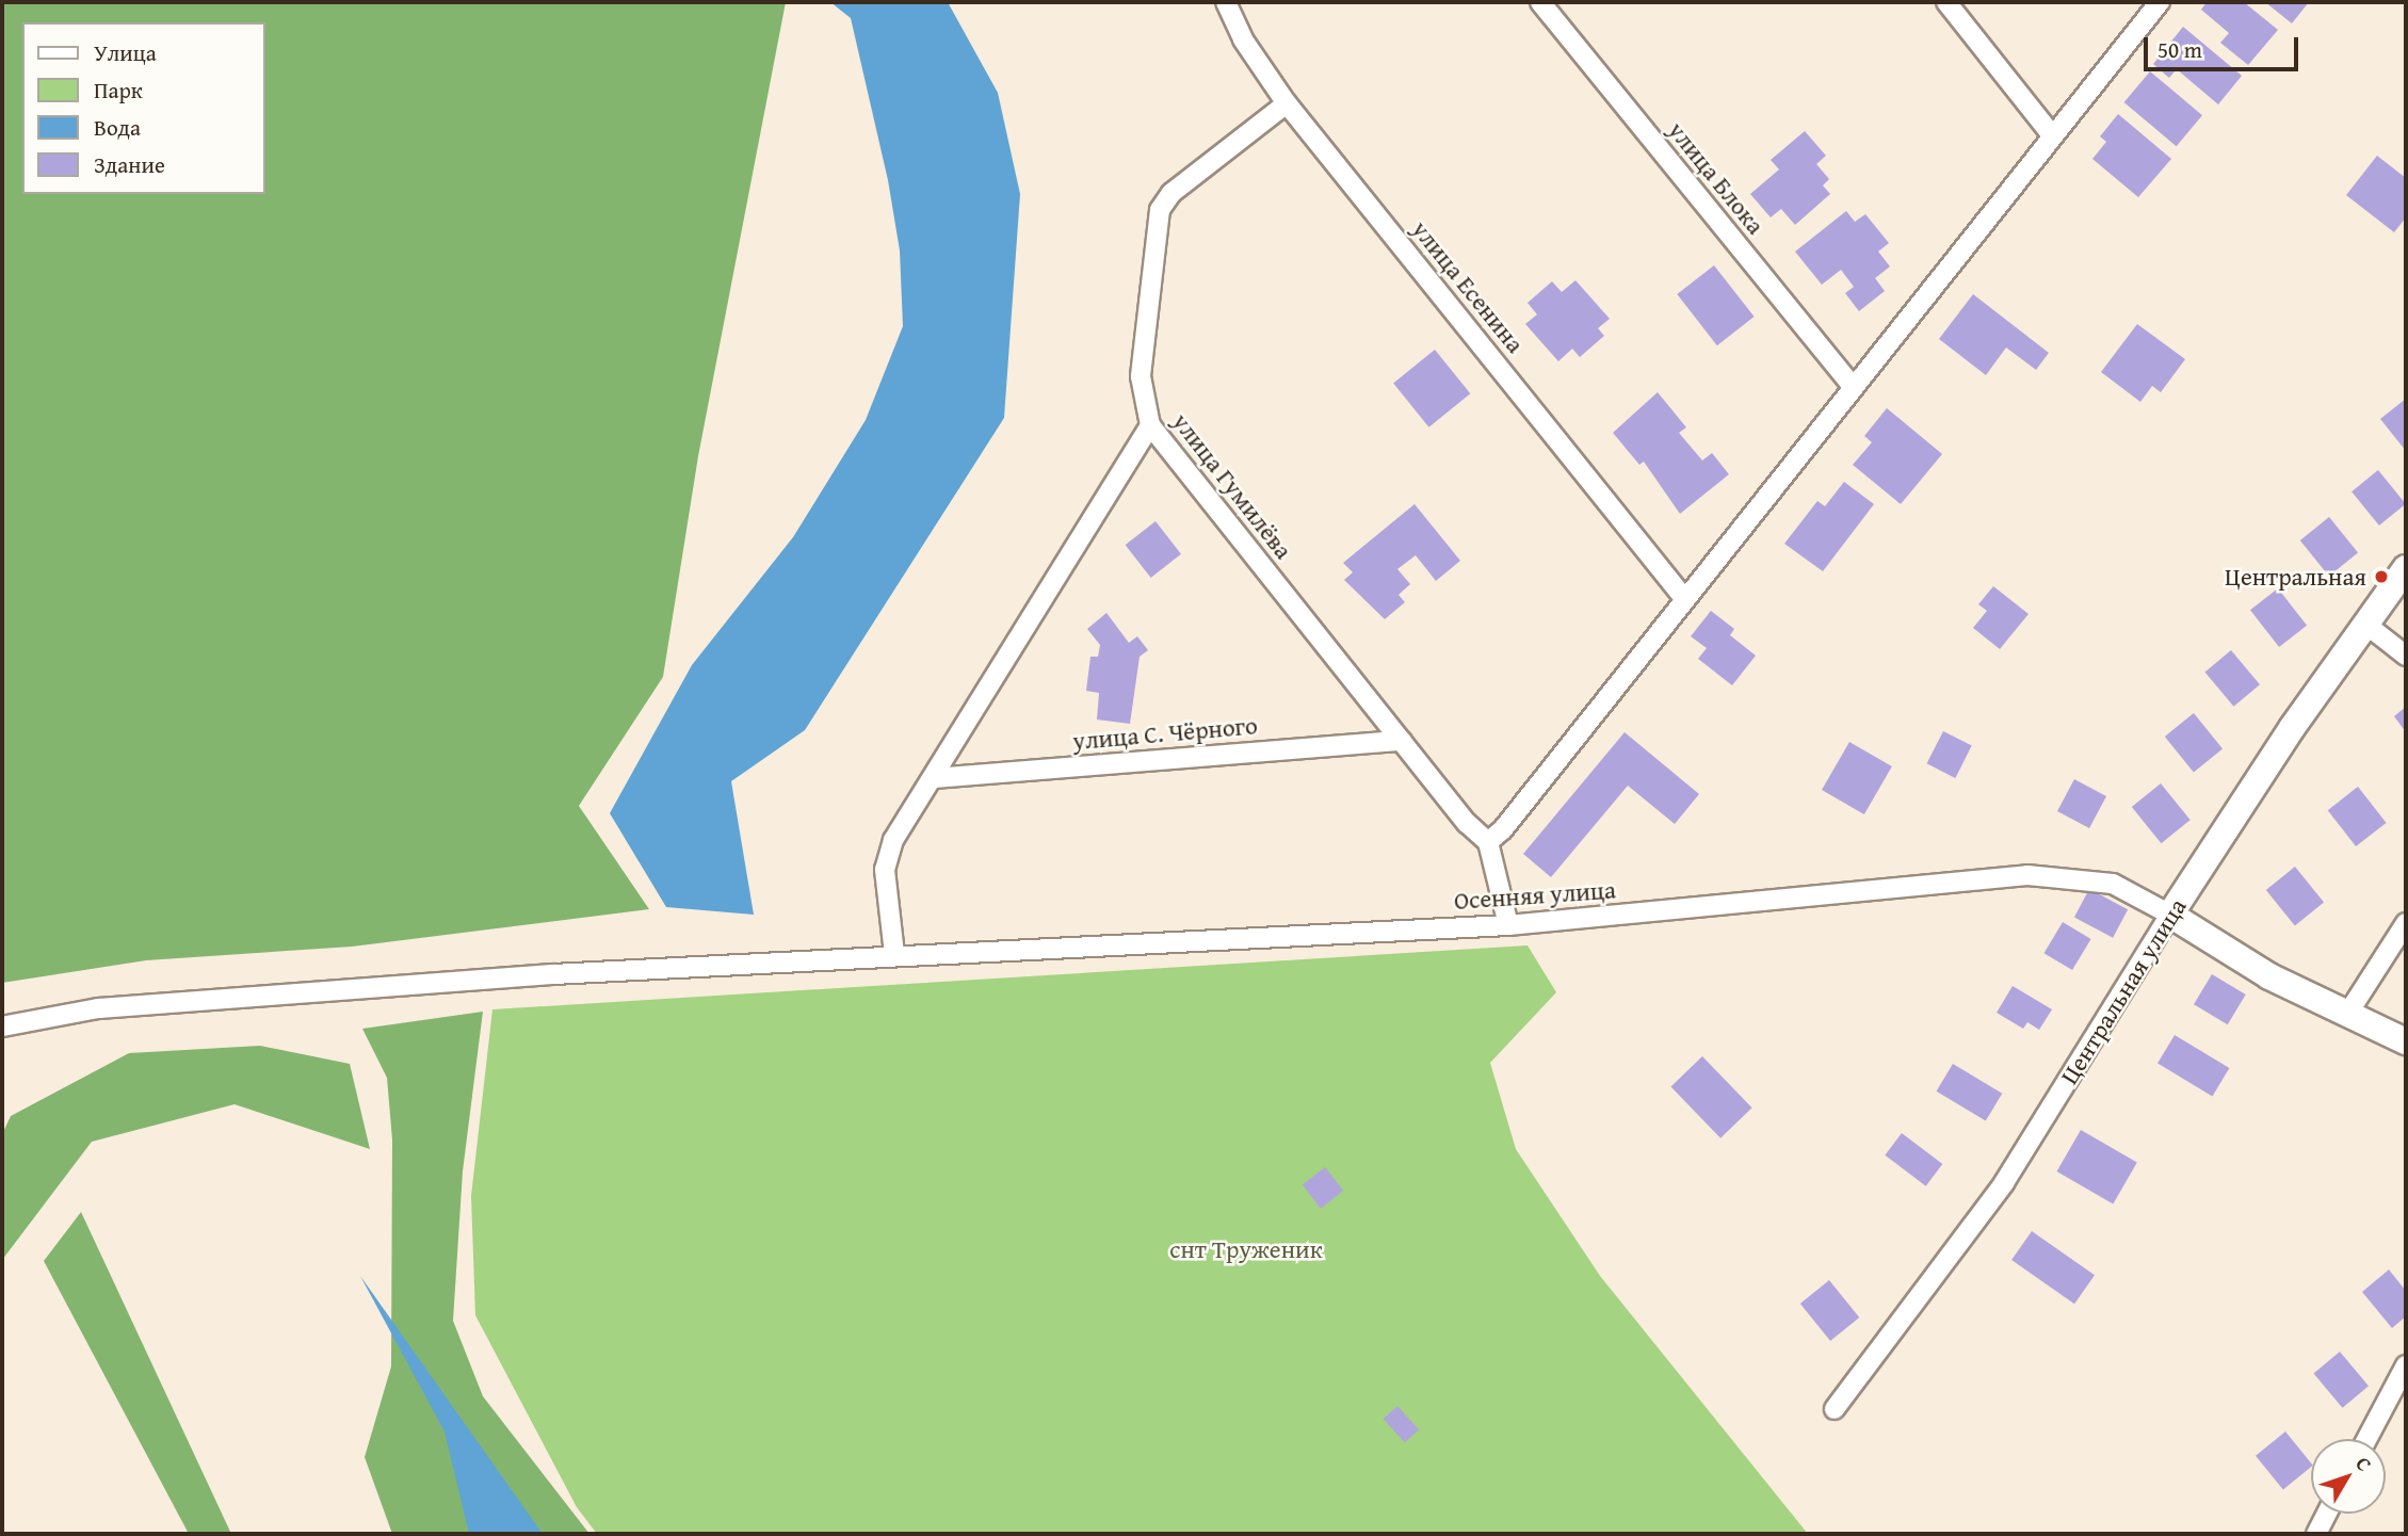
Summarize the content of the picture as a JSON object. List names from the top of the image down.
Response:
{
  "streets": {
    "street": [
      "улица Блока",
      "улица Есенина",
      "улица Гумилёва",
      "улица С. Чёрного",
      "Осенняя улица",
      "Центральная улица"
    ]
  },
  "crossings": [
    ["улица Есенина", "улица Гумилёва"],
    ["улица Гумилёва", "улица С. Чёрного"],
    ["Осенняя улица", "Центральная улица"]
  ],
  "parks": ["снт Труженик"],
  "places": ["Центральная"],
  "legend": [
    "Улица",
    "Парк",
    "Вода",
    "Здание"
  ],
  "scale_bar": "50 m",
  "north": "top right"
}
